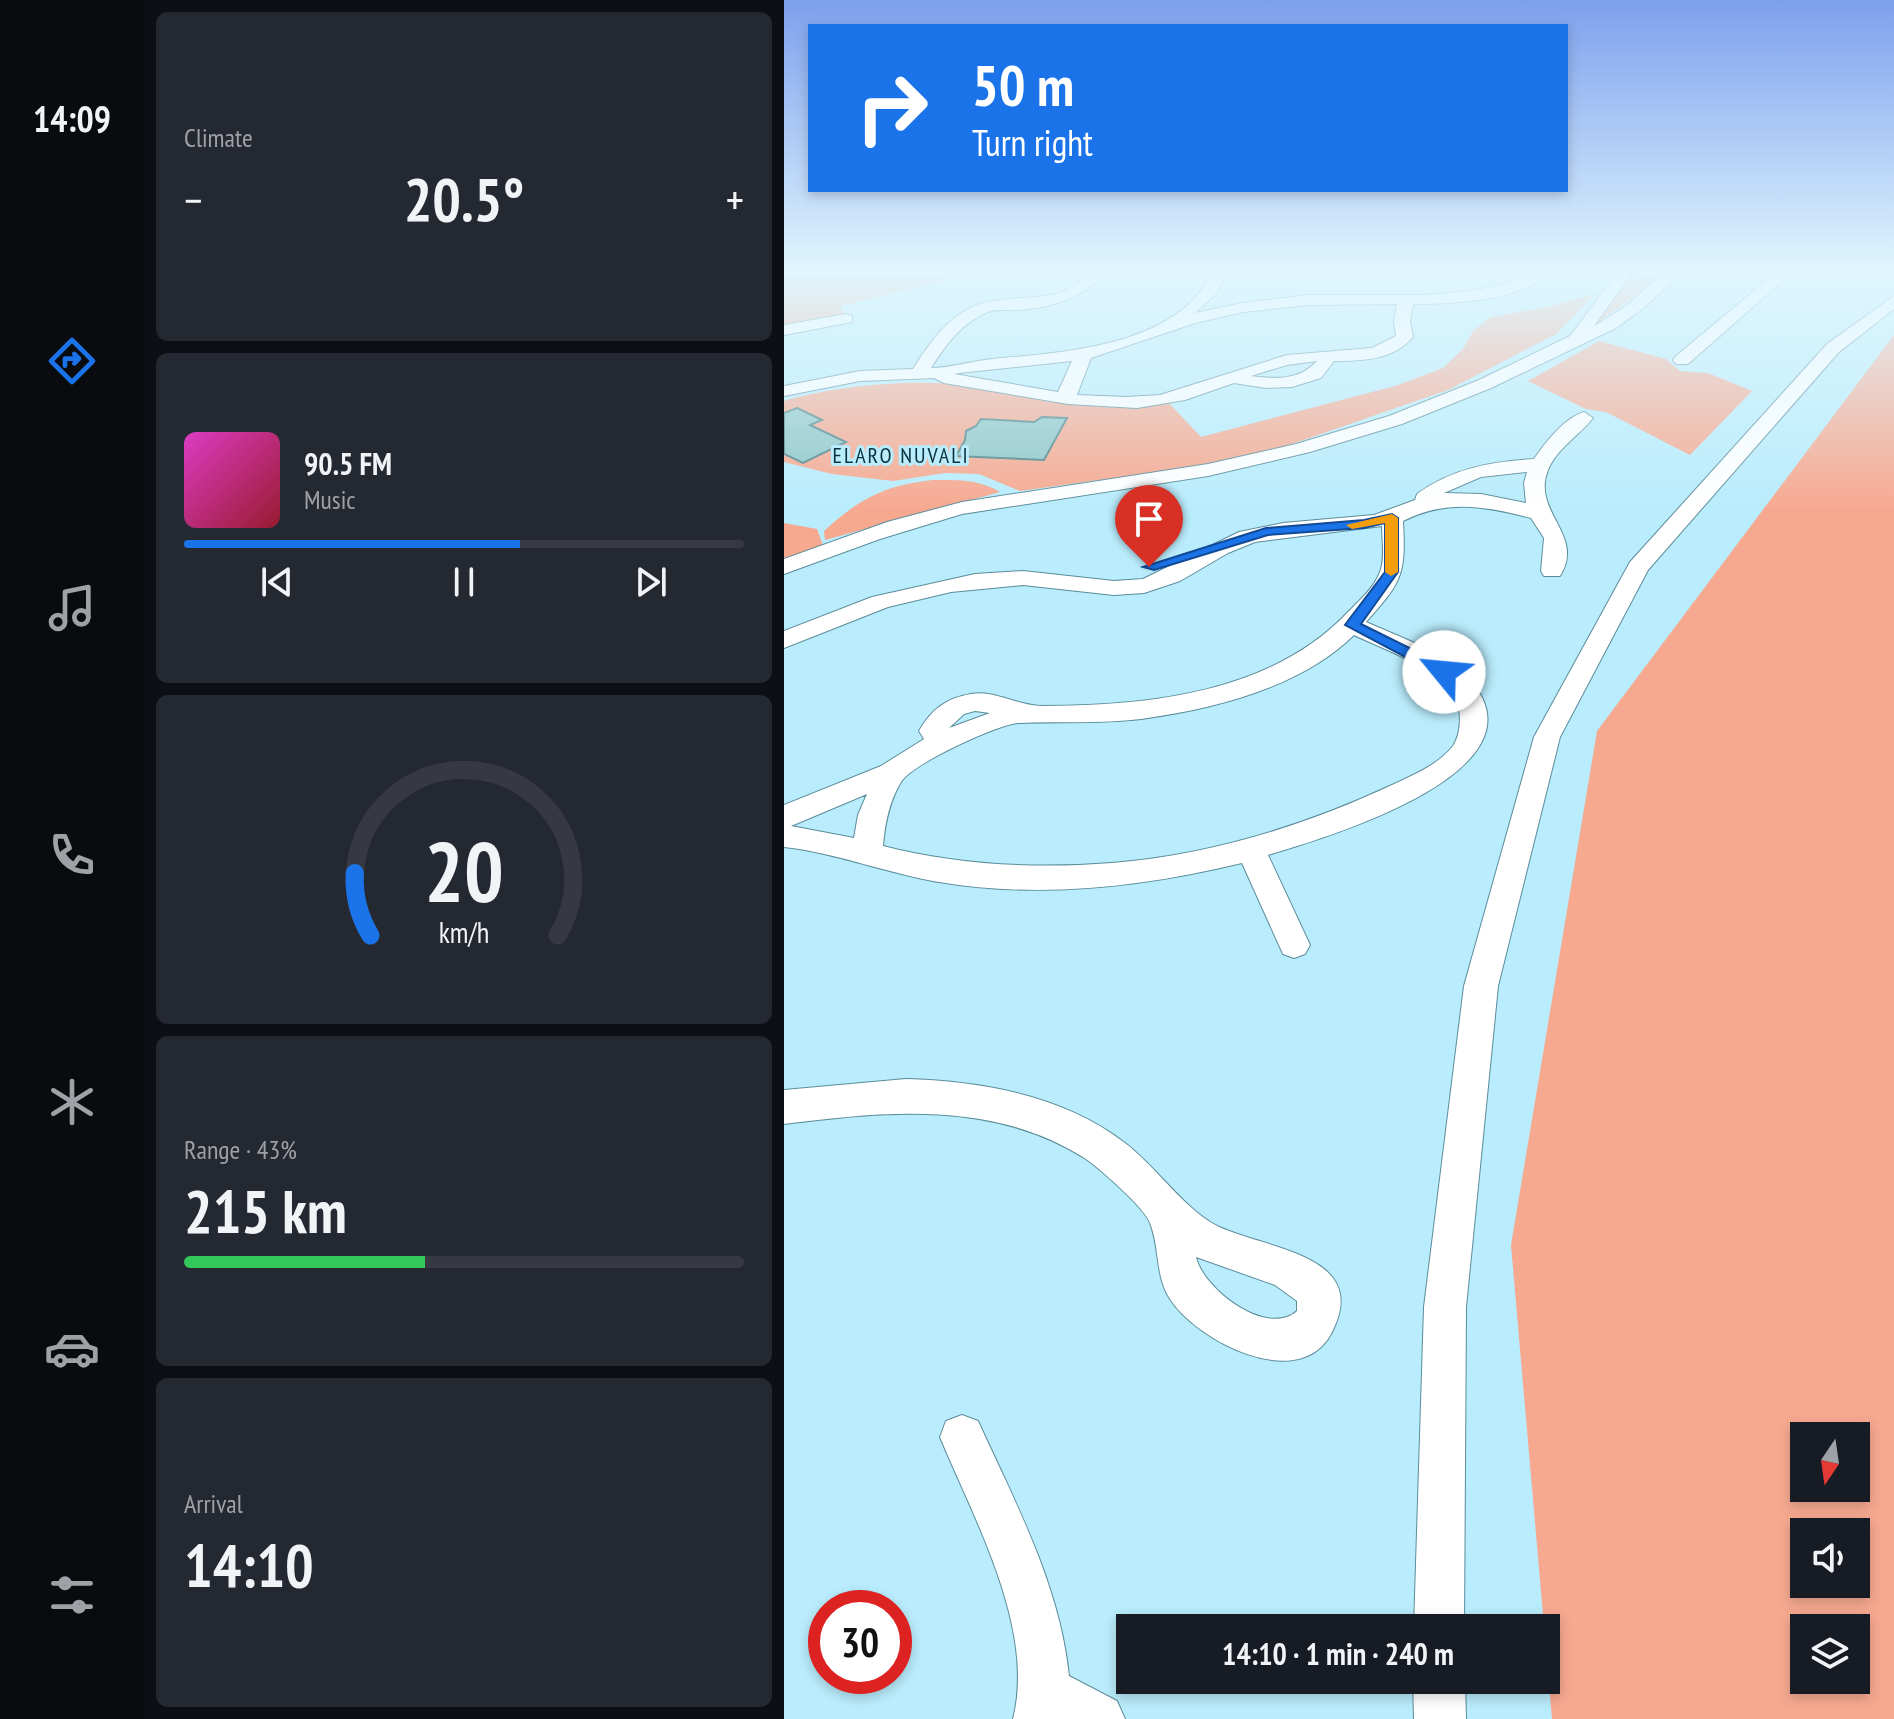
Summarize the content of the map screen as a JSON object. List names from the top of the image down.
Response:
{
  "districts": ["ELARO NUVALI"],
  "north": "bottom",
  "page": {
    "tabs": "14:09",
    "tile": [
      "Climate",
      ["Range · 43%", "215 km"],
      ["Arrival", "14:10"]
    ],
    "turn": ["50 m", "Turn right"],
    "heat": ["−", "20.5°", "+"],
    "song": ["90.5 FM", "Music"],
    "limit": "30",
    "trip": "14:10 · 1 min · 240 m",
    "gauge": ["20", "km/h"]
  }
}
